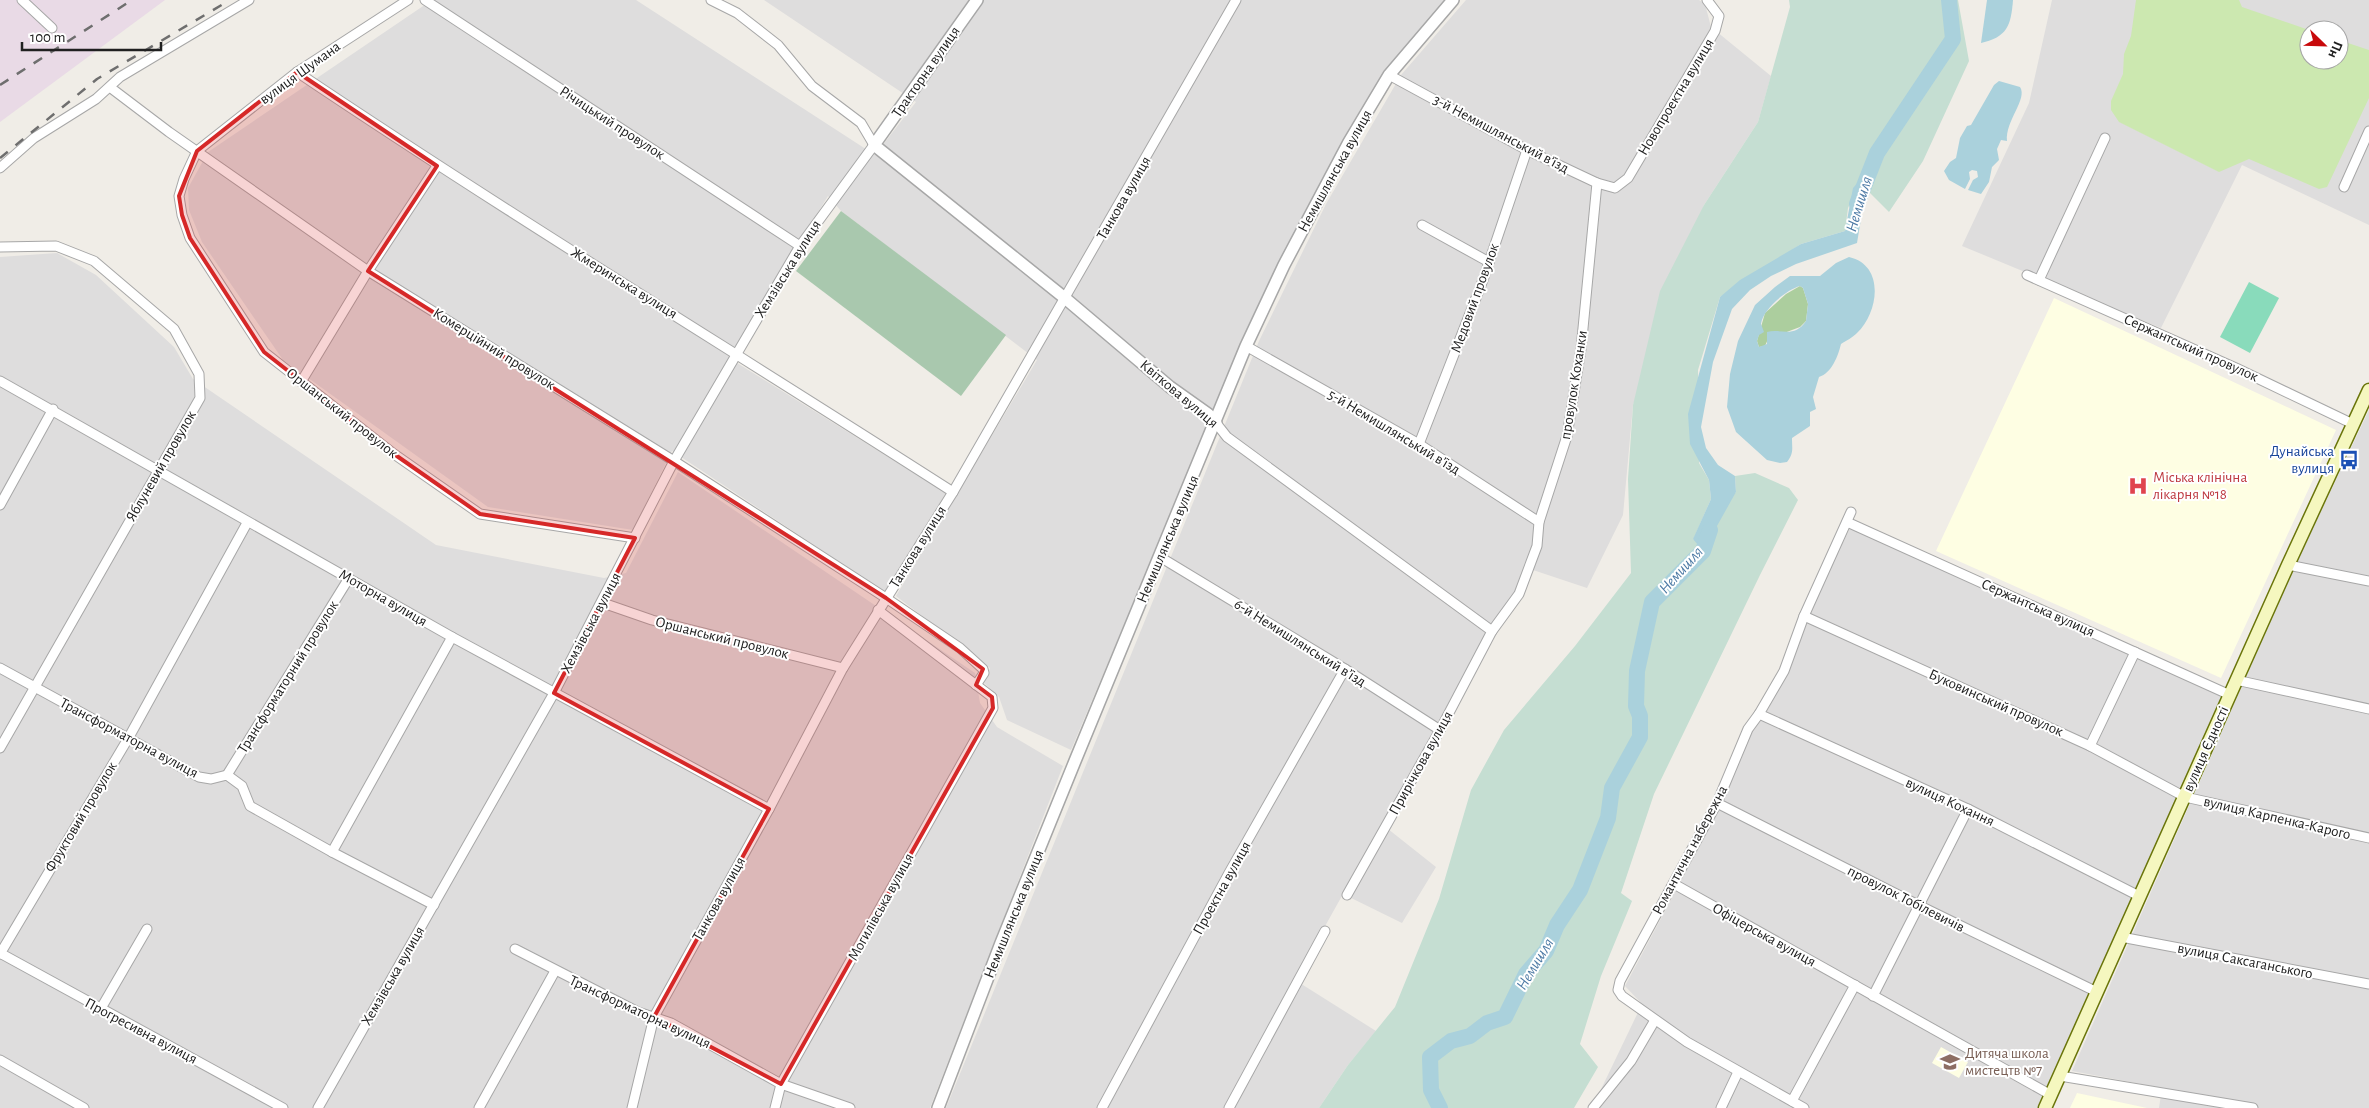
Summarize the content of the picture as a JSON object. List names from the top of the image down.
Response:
{
  "streets": {
    "main road": ["вулиця Єдності"],
    "street": [
      "Тракторна вулиця",
      "вулиця Шумана",
      "Новопроектна вулиця",
      "Річицький провулок",
      "3-й Немишлянський в’їзд",
      "Немишлянська вулиця",
      "Танкова вулиця",
      "Хемзівська вулиця",
      "Жмеринська вулиця",
      "Медовий провулок",
      "Сержантський провулок",
      "Комерційний провулок",
      "провулок Коханки",
      "Квіткова вулиця",
      "Оршанський провулок",
      "5-й Немишлянський в’їзд",
      "Яблуневий провулок",
      "Моторна вулиця",
      "Сержантська вулиця",
      "6-й Немишлянський в’їзд",
      "Трансформаторний провулок",
      "Буковинський провулок",
      "Трансформаторна вулиця",
      "Прирічкова вулиця",
      "вулиця Кохання",
      "Фруктовий провулок",
      "вулиця Карпенка-Карого",
      "Романтична набережна",
      "Проектна вулиця",
      "провулок Тобілевичів",
      "Могилівська вулиця",
      "Офіцерська вулиця",
      "вулиця Саксаганського",
      "Прогресивна вулиця"
    ]
  },
  "crossings": [
    ["Тракторна вулиця", "Хемзівська вулиця"],
    ["Тракторна вулиця", "Квіткова вулиця"],
    ["вулиця Шумана", "Жмеринська вулиця"],
    ["вулиця Шумана", "Комерційний провулок"],
    ["вулиця Шумана", "Оршанський провулок"],
    ["Новопроектна вулиця", "3-й Немишлянський в’їзд"],
    ["Річицький провулок", "Хемзівська вулиця"],
    ["3-й Немишлянський в’їзд", "Немишлянська вулиця"],
    ["3-й Немишлянський в’їзд", "Медовий провулок"],
    ["3-й Немишлянський в’їзд", "провулок Коханки"],
    ["Немишлянська вулиця", "Квіткова вулиця"],
    ["Немишлянська вулиця", "5-й Немишлянський в’їзд"],
    ["Немишлянська вулиця", "6-й Немишлянський в’їзд"],
    ["Танкова вулиця", "Жмеринська вулиця"],
    ["Танкова вулиця", "Комерційний провулок"],
    ["Танкова вулиця", "Квіткова вулиця"],
    ["Танкова вулиця", "Оршанський провулок"],
    ["Танкова вулиця", "Моторна вулиця"],
    ["Танкова вулиця", "Трансформаторна вулиця"],
    ["Хемзівська вулиця", "Жмеринська вулиця"],
    ["Хемзівська вулиця", "Комерційний провулок"],
    ["Хемзівська вулиця", "Квіткова вулиця"],
    ["Хемзівська вулиця", "Оршанський провулок"],
    ["Хемзівська вулиця", "Моторна вулиця"],
    ["Медовий провулок", "5-й Немишлянський в’їзд"],
    ["Сержантський провулок", "вулиця Єдності"],
    ["Комерційний провулок", "Оршанський провулок"],
    ["Комерційний провулок", "Могилівська вулиця"],
    ["провулок Коханки", "Квіткова вулиця"],
    ["провулок Коханки", "5-й Немишлянський в’їзд"],
    ["провулок Коханки", "Прирічкова вулиця"],
    ["Квіткова вулиця", "Прирічкова вулиця"],
    ["Яблуневий провулок", "Моторна вулиця"],
    ["Яблуневий провулок", "Трансформаторна вулиця"],
    ["Моторна вулиця", "Трансформаторний провулок"],
    ["Моторна вулиця", "Фруктовий провулок"],
    ["Сержантська вулиця", "вулиця Єдності"],
    ["Сержантська вулиця", "Романтична набережна"],
    ["6-й Немишлянський в’їзд", "Прирічкова вулиця"],
    ["6-й Немишлянський в’їзд", "Проектна вулиця"],
    ["Трансформаторний провулок", "Трансформаторна вулиця"],
    ["Буковинський провулок", "вулиця Єдності"],
    ["Буковинський провулок", "вулиця Карпенка-Карого"],
    ["Буковинський провулок", "Романтична набережна"],
    ["Трансформаторна вулиця", "Фруктовий провулок"],
    ["Трансформаторна вулиця", "Могилівська вулиця"],
    ["вулиця Єдності", "вулиця Кохання"],
    ["вулиця Єдності", "вулиця Карпенка-Карого"],
    ["вулиця Єдності", "провулок Тобілевичів"],
    ["вулиця Єдності", "Офіцерська вулиця"],
    ["вулиця Єдності", "вулиця Саксаганського"],
    ["вулиця Кохання", "Романтична набережна"],
    ["Фруктовий провулок", "Прогресивна вулиця"],
    ["Романтична набережна", "провулок Тобілевичів"],
    ["Романтична набережна", "Офіцерська вулиця"]
  ],
  "water": ["Немишля"],
  "places": {
    "bus stop": ["Дунайська вулиця"],
    "hospital": ["Міська клінічна лікарня №18"],
    "school or university": ["Дитяча школа мистецтв №7"]
  },
  "scale_bar": "100 m",
  "north": "bottom right"
}
